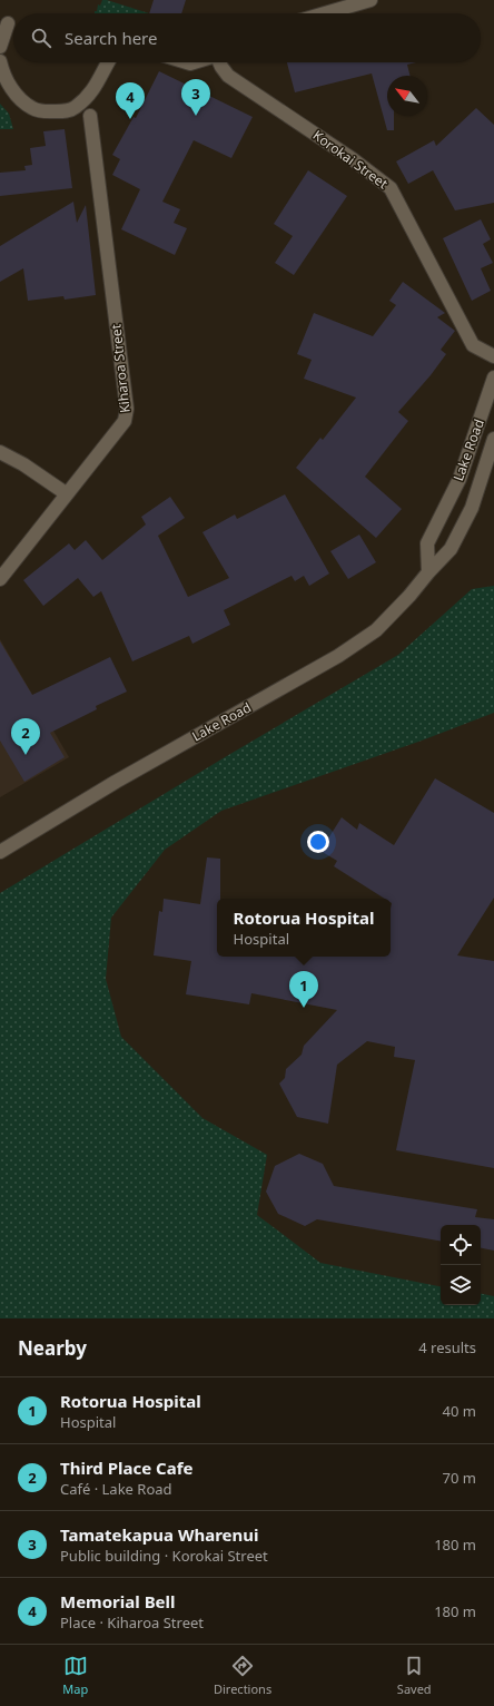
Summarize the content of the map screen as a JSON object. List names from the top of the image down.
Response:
{
  "streets": {
    "street": ["Korokai Street", "Kiharoa Street", "Lake Road"]
  },
  "north": "top left",
  "page": {
    "search": "Search here",
    "pins": [
      "3",
      "4",
      "2",
      "1"
    ],
    "popup": ["Rotorua Hospital", "Hospital"],
    "heading": ["Nearby", "4 results"],
    "list": [
      {
        "mark": "1",
        "name": "Rotorua Hospital",
        "note": "Hospital",
        "value": "40 m"
      },
      {
        "mark": "2",
        "name": "Third Place Cafe",
        "note": "Café · Lake Road",
        "value": "70 m"
      },
      {
        "mark": "3",
        "name": "Tamatekapua Wharenui",
        "note": "Public building · Korokai Street",
        "value": "180 m"
      },
      {
        "mark": "4",
        "name": "Memorial Bell",
        "note": "Place · Kiharoa Street",
        "value": "180 m"
      }
    ],
    "nav": ["Map", "Directions", "Saved"]
  }
}
